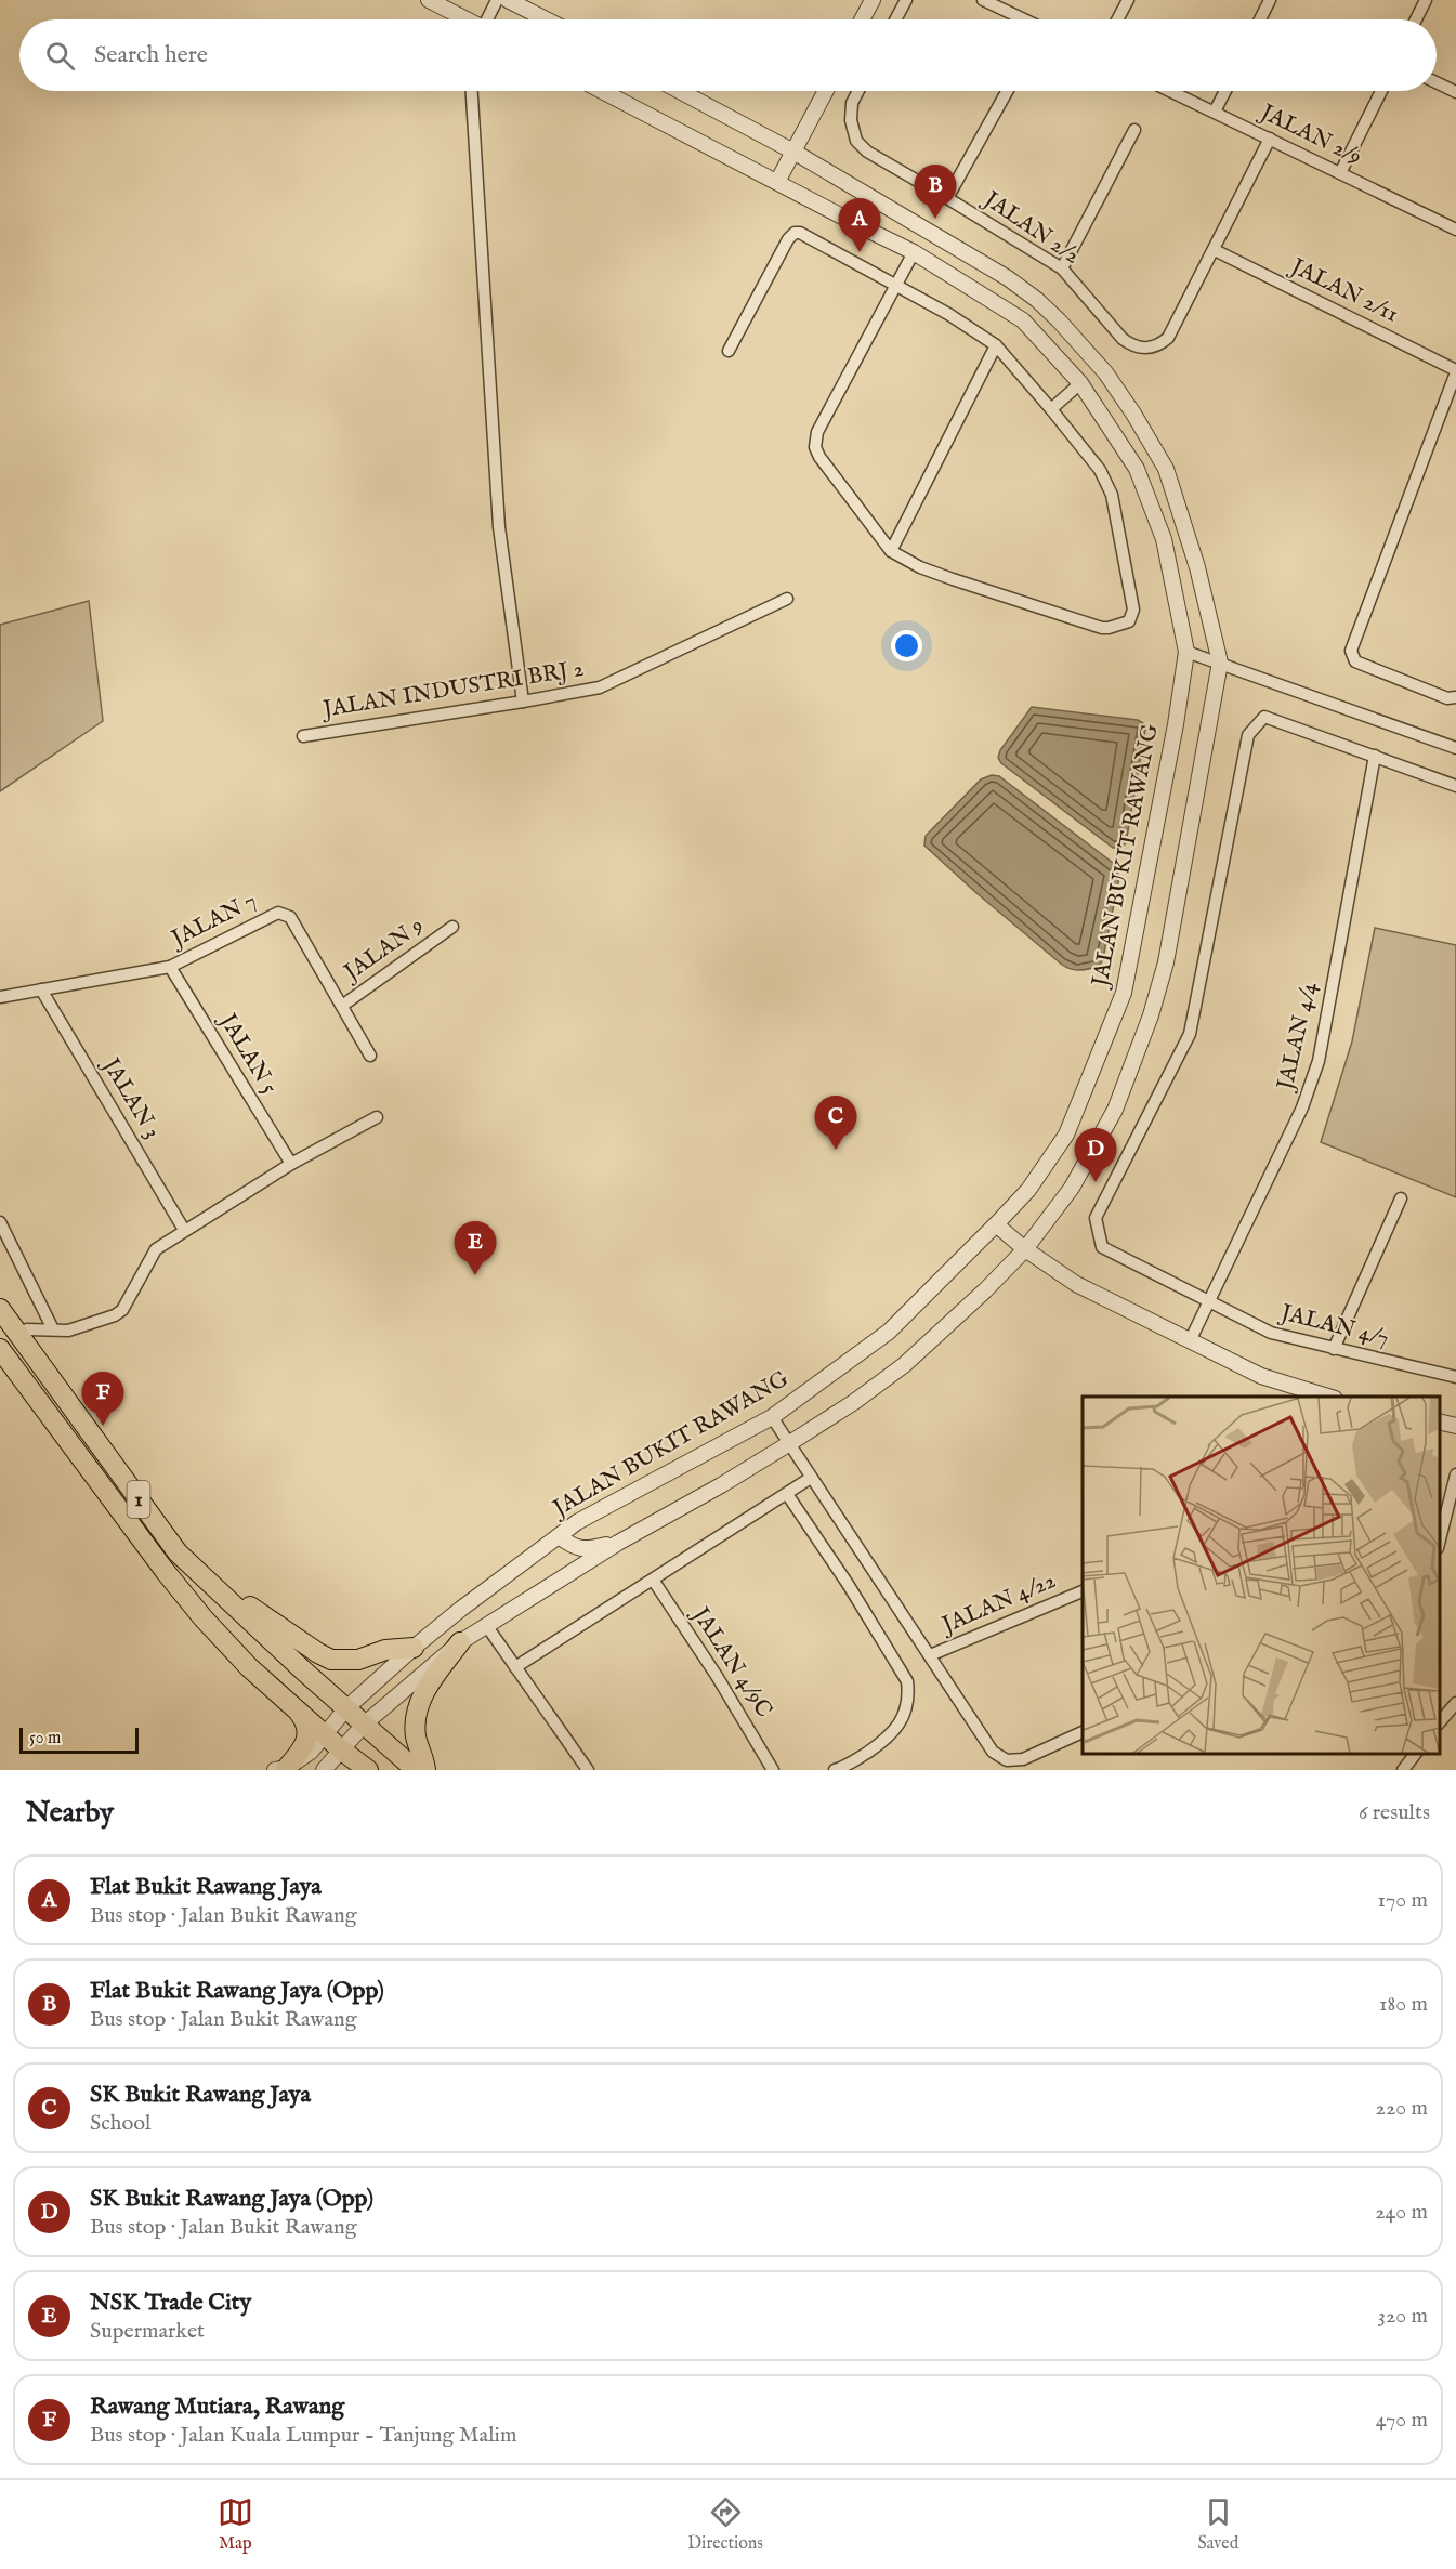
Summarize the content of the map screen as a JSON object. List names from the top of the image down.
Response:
{
  "streets": {
    "main road": ["1"],
    "street": [
      "JALAN 2/9",
      "JALAN 2/2",
      "JALAN 2/11",
      "JALAN INDUSTRI BRJ 2",
      "JALAN BUKIT RAWANG",
      "JALAN 7",
      "JALAN 9",
      "JALAN 4/4",
      "JALAN 5",
      "JALAN 3",
      "JALAN 4/7",
      "JALAN 4/22",
      "JALAN 4/9C"
    ]
  },
  "crossings": [
    ["JALAN 2/9", "JALAN 2/2"],
    ["JALAN 2/2", "JALAN 2/11"],
    ["JALAN BUKIT RAWANG", "1"],
    ["JALAN 7", "JALAN 9"],
    ["JALAN 7", "JALAN 5"],
    ["JALAN 7", "JALAN 3"],
    ["JALAN 4/4", "JALAN 4/7"]
  ],
  "scale_bar": "50 m",
  "page": {
    "search": "Search here",
    "pins": [
      "B",
      "A",
      "C",
      "D",
      "E",
      "F"
    ],
    "scale": "50 m",
    "heading": ["Nearby", "6 results"],
    "list": [
      {
        "mark": "A",
        "name": "Flat Bukit Rawang Jaya",
        "note": "Bus stop · Jalan Bukit Rawang",
        "value": "170 m"
      },
      {
        "mark": "B",
        "name": "Flat Bukit Rawang Jaya (Opp)",
        "note": "Bus stop · Jalan Bukit Rawang",
        "value": "180 m"
      },
      {
        "mark": "C",
        "name": "SK Bukit Rawang Jaya",
        "note": "School",
        "value": "220 m"
      },
      {
        "mark": "D",
        "name": "SK Bukit Rawang Jaya (Opp)",
        "note": "Bus stop · Jalan Bukit Rawang",
        "value": "240 m"
      },
      {
        "mark": "E",
        "name": "NSK Trade City",
        "note": "Supermarket",
        "value": "320 m"
      },
      {
        "mark": "F",
        "name": "Rawang Mutiara, Rawang",
        "note": "Bus stop · Jalan Kuala Lumpur - Tanjung Malim",
        "value": "470 m"
      }
    ],
    "nav": ["Map", "Directions", "Saved"]
  }
}
